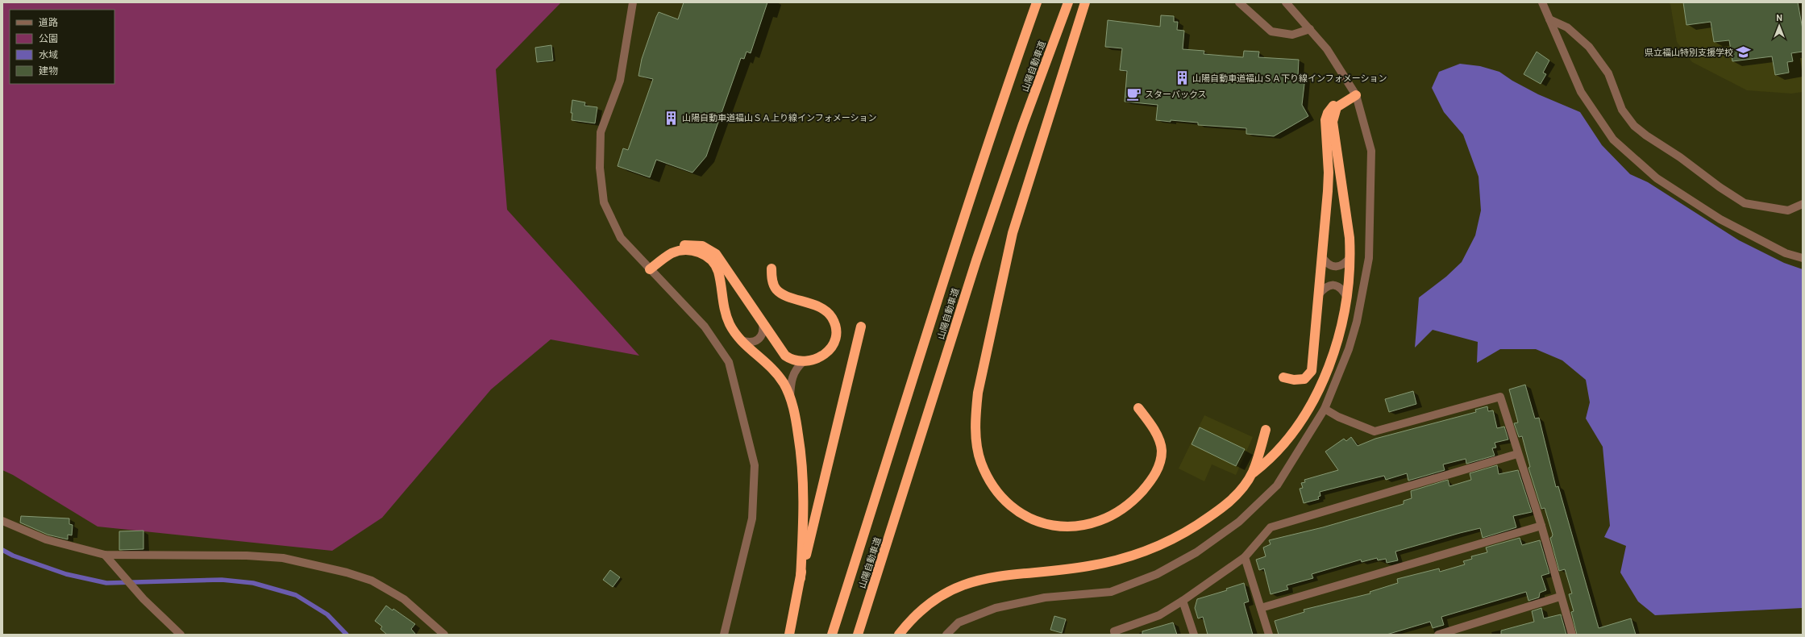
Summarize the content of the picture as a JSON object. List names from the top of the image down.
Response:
{
  "streets": {
    "highway": ["山陽自動車道"]
  },
  "places": {
    "school or university": ["県立福山特別支援学校"],
    "building": ["山陽自動車道福山ＳＡ下り線インフォメーション", "山陽自動車道福山ＳＡ上り線インフォメーション"],
    "cafe": ["スターバックス"]
  },
  "legend": [
    "道路",
    "公園",
    "水域",
    "建物"
  ],
  "north": "top"
}
